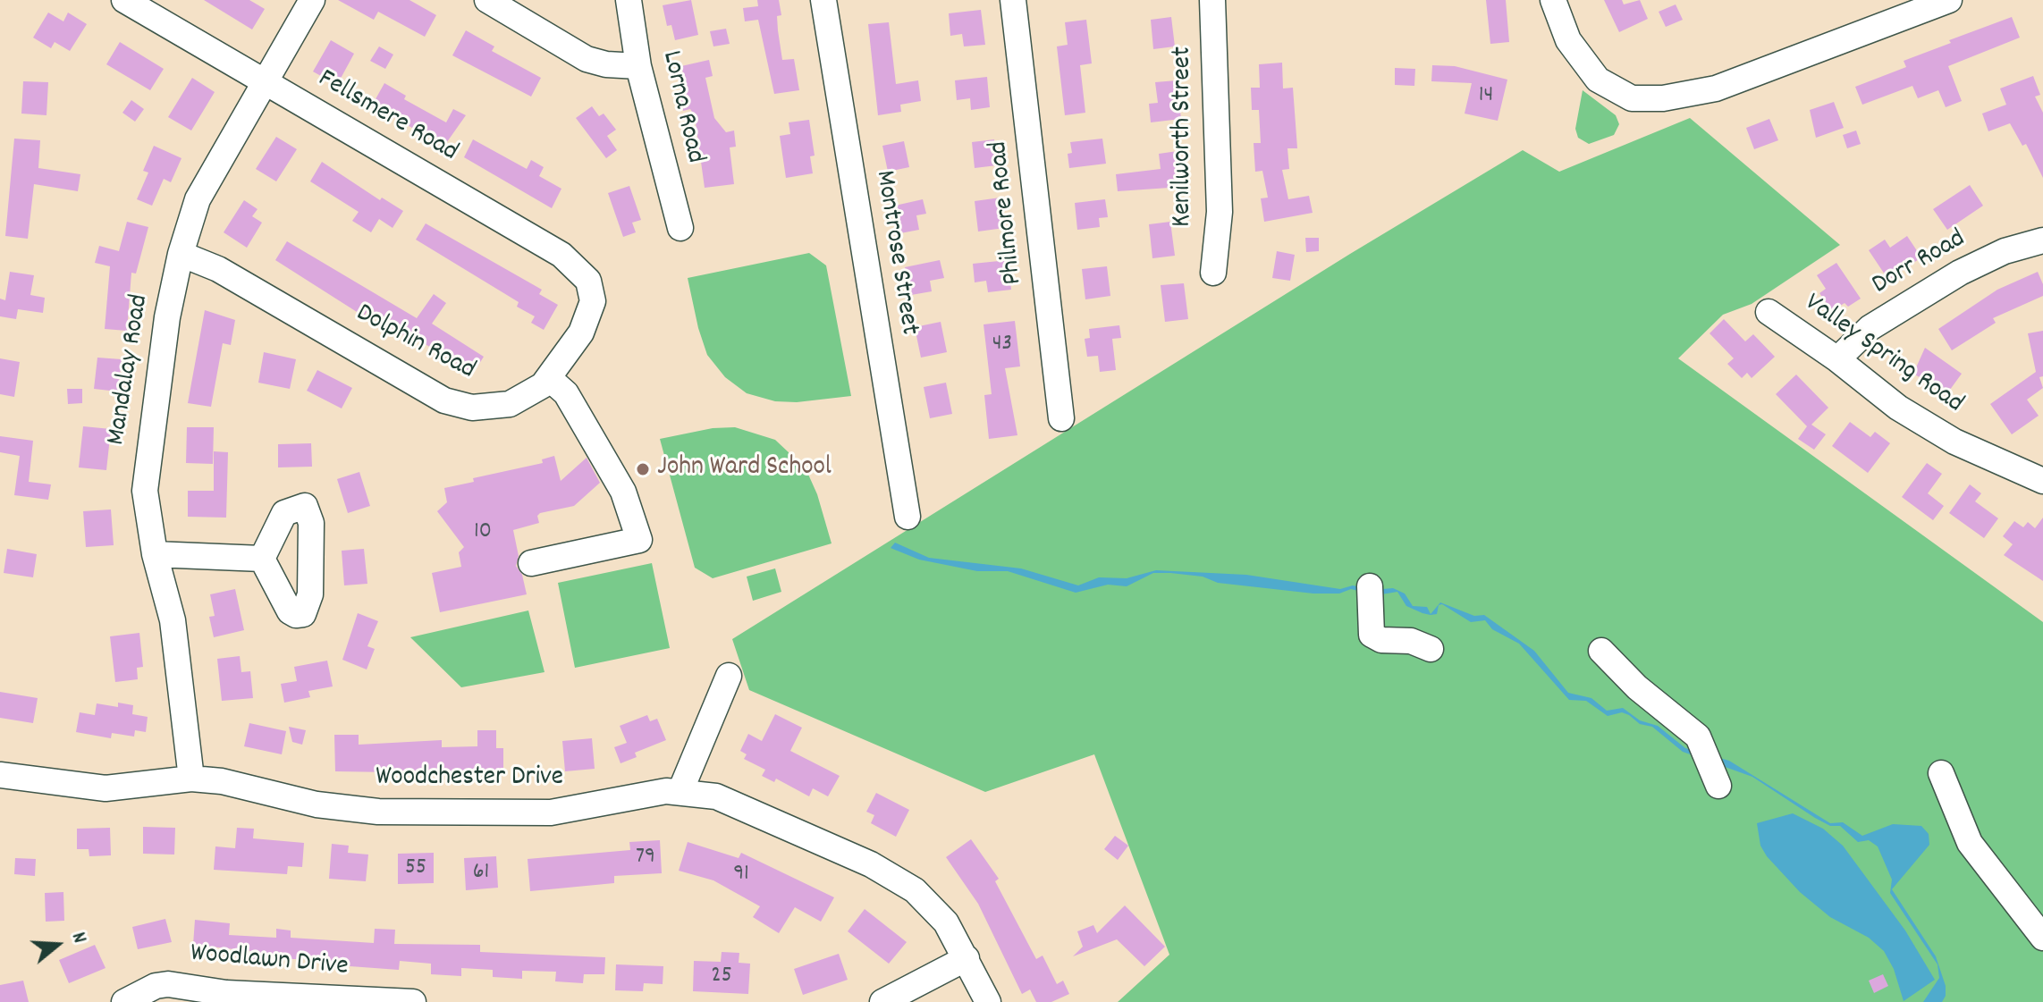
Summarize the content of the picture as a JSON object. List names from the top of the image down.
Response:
{
  "streets": {
    "street": [
      "Lorna Road",
      "Fellsmere Road",
      "Kenilworth Street",
      "Philmore Road",
      "Montrose Street",
      "Dorr Road",
      "Dolphin Road",
      "Valley Spring Road",
      "Mandalay Road",
      "Woodchester Drive",
      "Woodlawn Drive"
    ]
  },
  "crossings": [
    ["Fellsmere Road", "Dolphin Road"],
    ["Fellsmere Road", "Mandalay Road"],
    ["Dorr Road", "Valley Spring Road"],
    ["Dolphin Road", "Mandalay Road"],
    ["Mandalay Road", "Woodchester Drive"]
  ],
  "places": ["John Ward School"],
  "house_numbers": [
    "14",
    "43",
    "10",
    "79",
    "55",
    "61",
    "91",
    "25"
  ],
  "north": "right"
}
